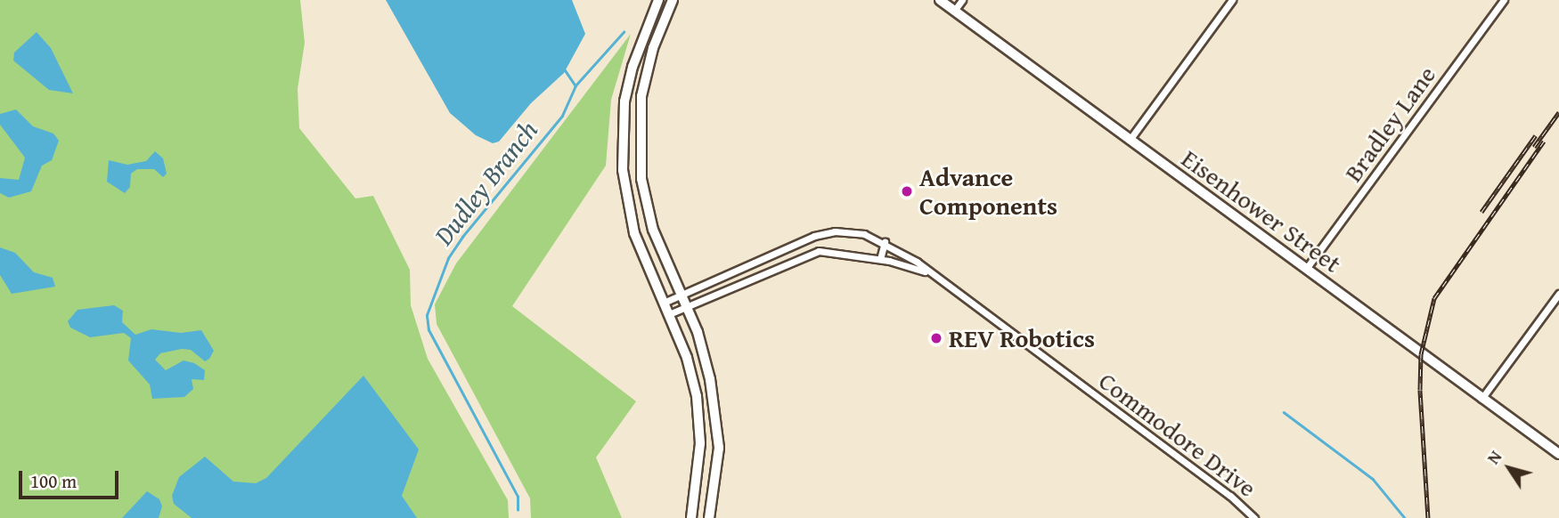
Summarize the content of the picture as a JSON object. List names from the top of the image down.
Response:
{
  "streets": {
    "main road": ["Eisenhower Street"],
    "street": ["Bradley Lane", "Commodore Drive"]
  },
  "crossings": [
    ["Bradley Lane", "Eisenhower Street"]
  ],
  "water": ["Dudley Branch"],
  "places": ["Advance Components", "REV Robotics"],
  "scale_bar": "100 m",
  "north": "top left"
}
